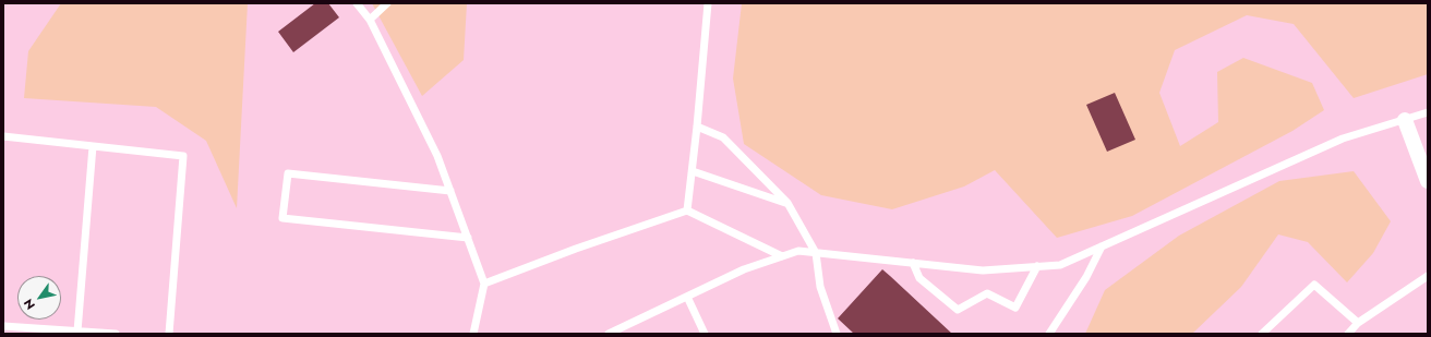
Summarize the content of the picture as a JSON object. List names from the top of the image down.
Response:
{
  "north": "bottom left"
}
